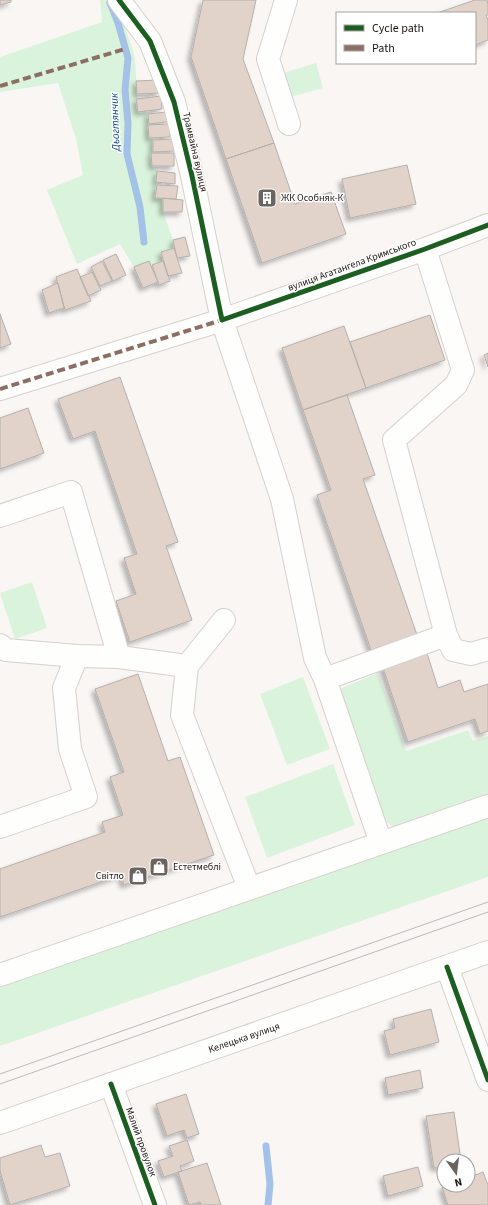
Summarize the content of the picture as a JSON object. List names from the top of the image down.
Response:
{
  "streets": {
    "street": [
      "Трамвайна вулиця",
      "вулиця Агатангела Кримського",
      "Келецька вулиця",
      "Малий провулок"
    ]
  },
  "crossings": [
    ["Трамвайна вулиця", "вулиця Агатангела Кримського"],
    ["Келецька вулиця", "Малий провулок"]
  ],
  "water": ["Дьогтянчик"],
  "places": {
    "building": ["ЖК Особняк-К"],
    "shop": ["Естетмеблі", "Світло"]
  },
  "legend": ["Cycle path", "Path"],
  "north": "bottom"
}
